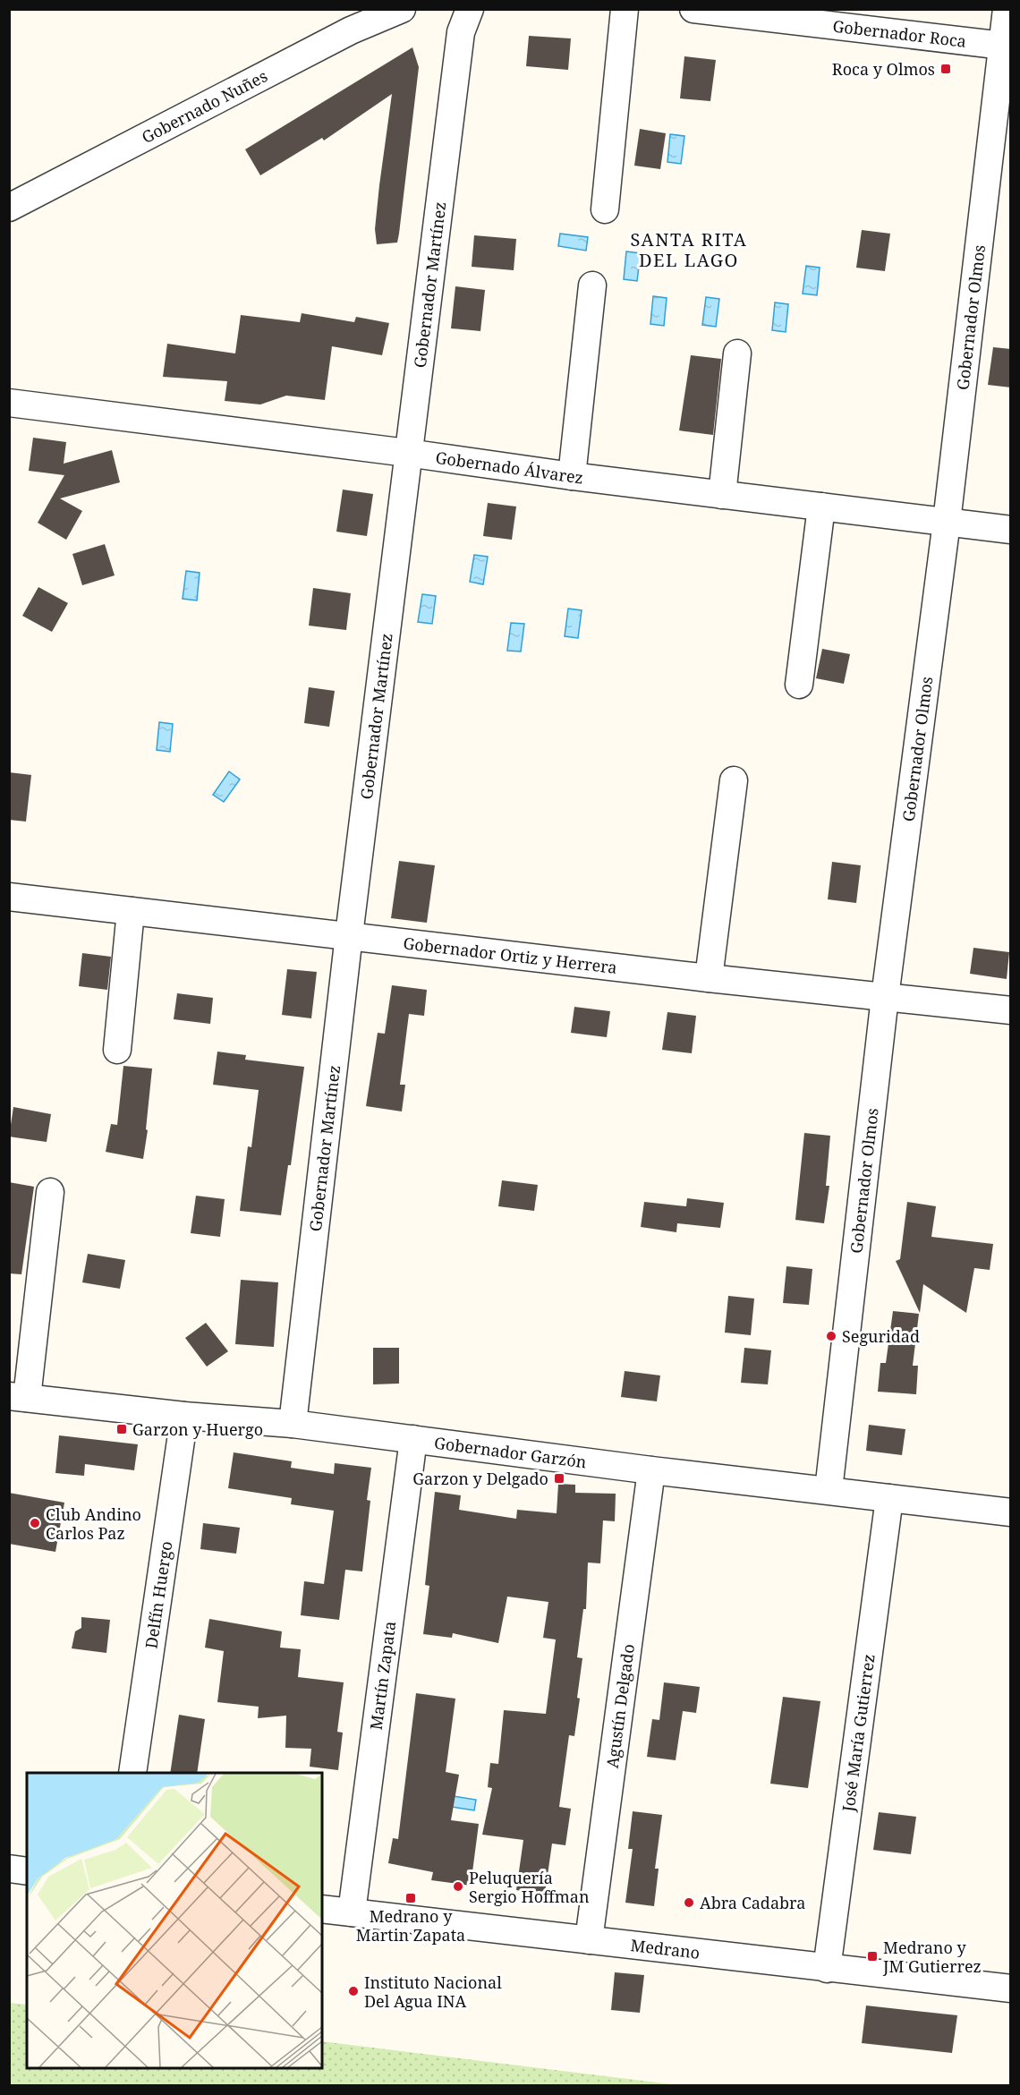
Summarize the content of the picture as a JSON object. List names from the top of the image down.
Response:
{
  "streets": {
    "street": [
      "Gobernador Roca",
      "Gobernado Nuñes",
      "Gobernador Martínez",
      "Gobernador Olmos",
      "Gobernado Álvarez",
      "Gobernador Ortiz y Herrera",
      "Gobernador Garzón",
      "Delfín Huergo",
      "Martín Zapata",
      "Agustín Delgado",
      "José María Gutierrez",
      "Medrano"
    ]
  },
  "crossings": [
    ["Gobernador Roca", "Gobernador Olmos"],
    ["Gobernador Martínez", "Gobernado Álvarez"],
    ["Gobernador Martínez", "Gobernador Ortiz y Herrera"],
    ["Gobernador Martínez", "Gobernador Garzón"],
    ["Gobernador Olmos", "Gobernado Álvarez"],
    ["Gobernador Olmos", "Gobernador Ortiz y Herrera"],
    ["Gobernador Olmos", "Gobernador Garzón"],
    ["Gobernador Garzón", "Delfín Huergo"],
    ["Gobernador Garzón", "Martín Zapata"],
    ["Gobernador Garzón", "Agustín Delgado"],
    ["Gobernador Garzón", "José María Gutierrez"],
    ["Martín Zapata", "Medrano"],
    ["Agustín Delgado", "Medrano"],
    ["José María Gutierrez", "Medrano"]
  ],
  "districts": ["SANTA RITA DEL LAGO"],
  "places": {
    "transit": [
      "Roca y Olmos",
      "Garzon y Huergo",
      "Garzon y Delgado",
      "Medrano y Martin Zapata",
      "Medrano y JM Gutierrez"
    ],
    "other": [
      "Seguridad",
      "Club Andino Carlos Paz",
      "Peluquería Sergio Hoffman",
      "Abra Cadabra",
      "Instituto Nacional Del Agua INA"
    ]
  }
}
